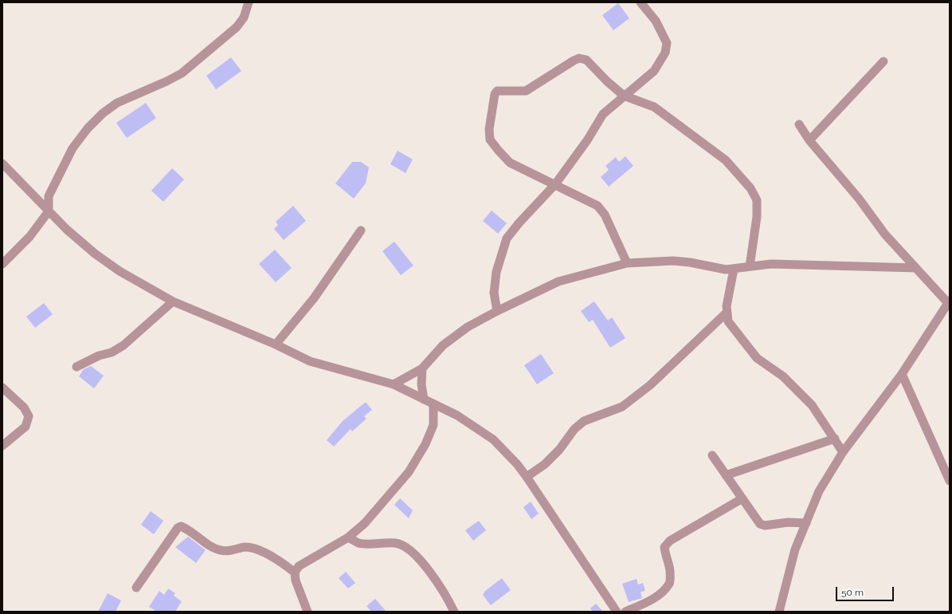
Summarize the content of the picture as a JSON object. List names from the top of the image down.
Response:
{
  "scale_bar": "50 m"
}
